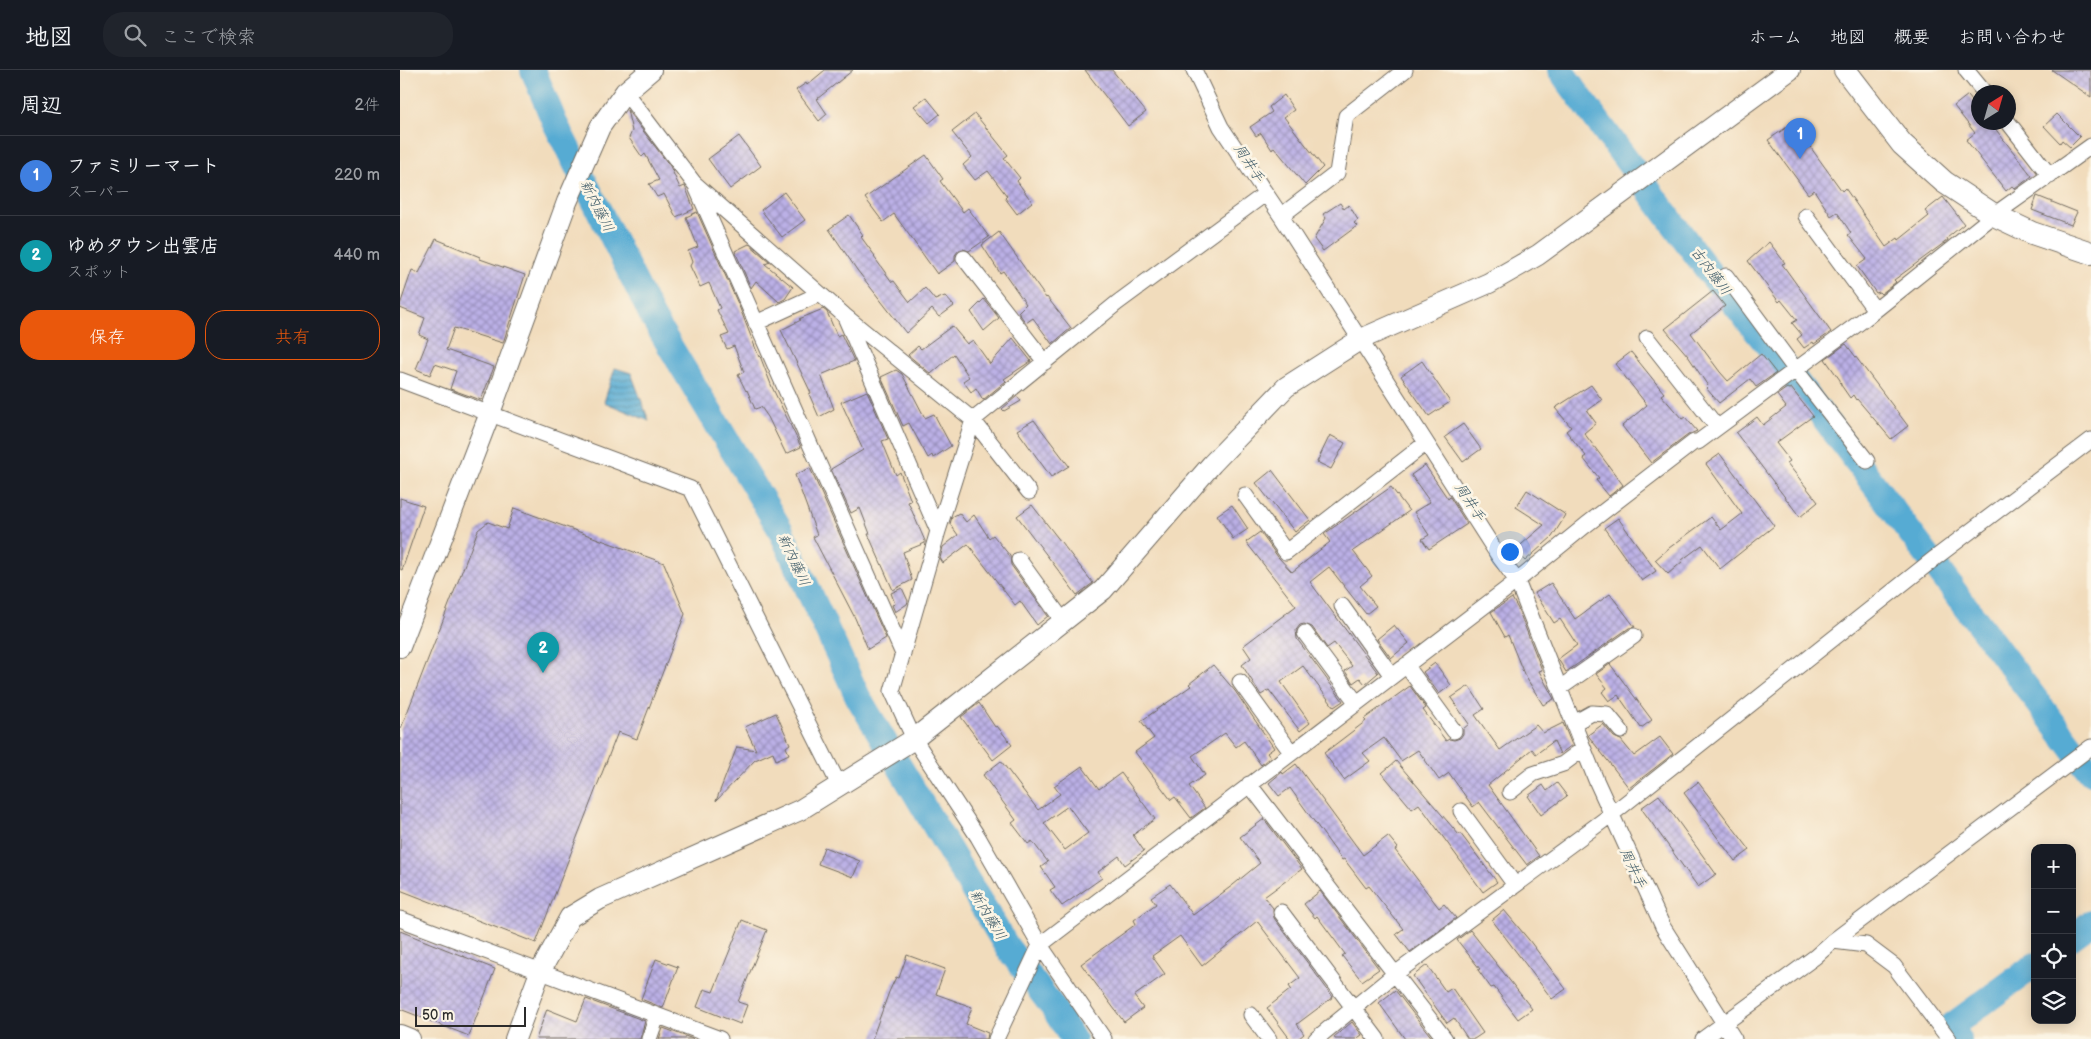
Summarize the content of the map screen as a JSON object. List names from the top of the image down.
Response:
{
  "water": ["周井手", "新内藤川", "古内藤川"],
  "scale_bar": "50 m",
  "north": "top right",
  "page": {
    "header": "地図",
    "search": "ここで検索",
    "nav": [
      "ホーム",
      "地図",
      "概要",
      "お問い合わせ"
    ],
    "heading": ["周辺", "2件"],
    "pins": ["1", "2"],
    "list": [
      {
        "mark": "1",
        "name": "ファミリーマート",
        "note": "スーパー",
        "value": "220 m"
      },
      {
        "mark": "2",
        "name": "ゆめタウン出雲店",
        "note": "スポット",
        "value": "440 m"
      }
    ],
    "buttons": ["保存", "共有"],
    "map_buttons": ["+", "−"],
    "scale": "50 m"
  }
}
